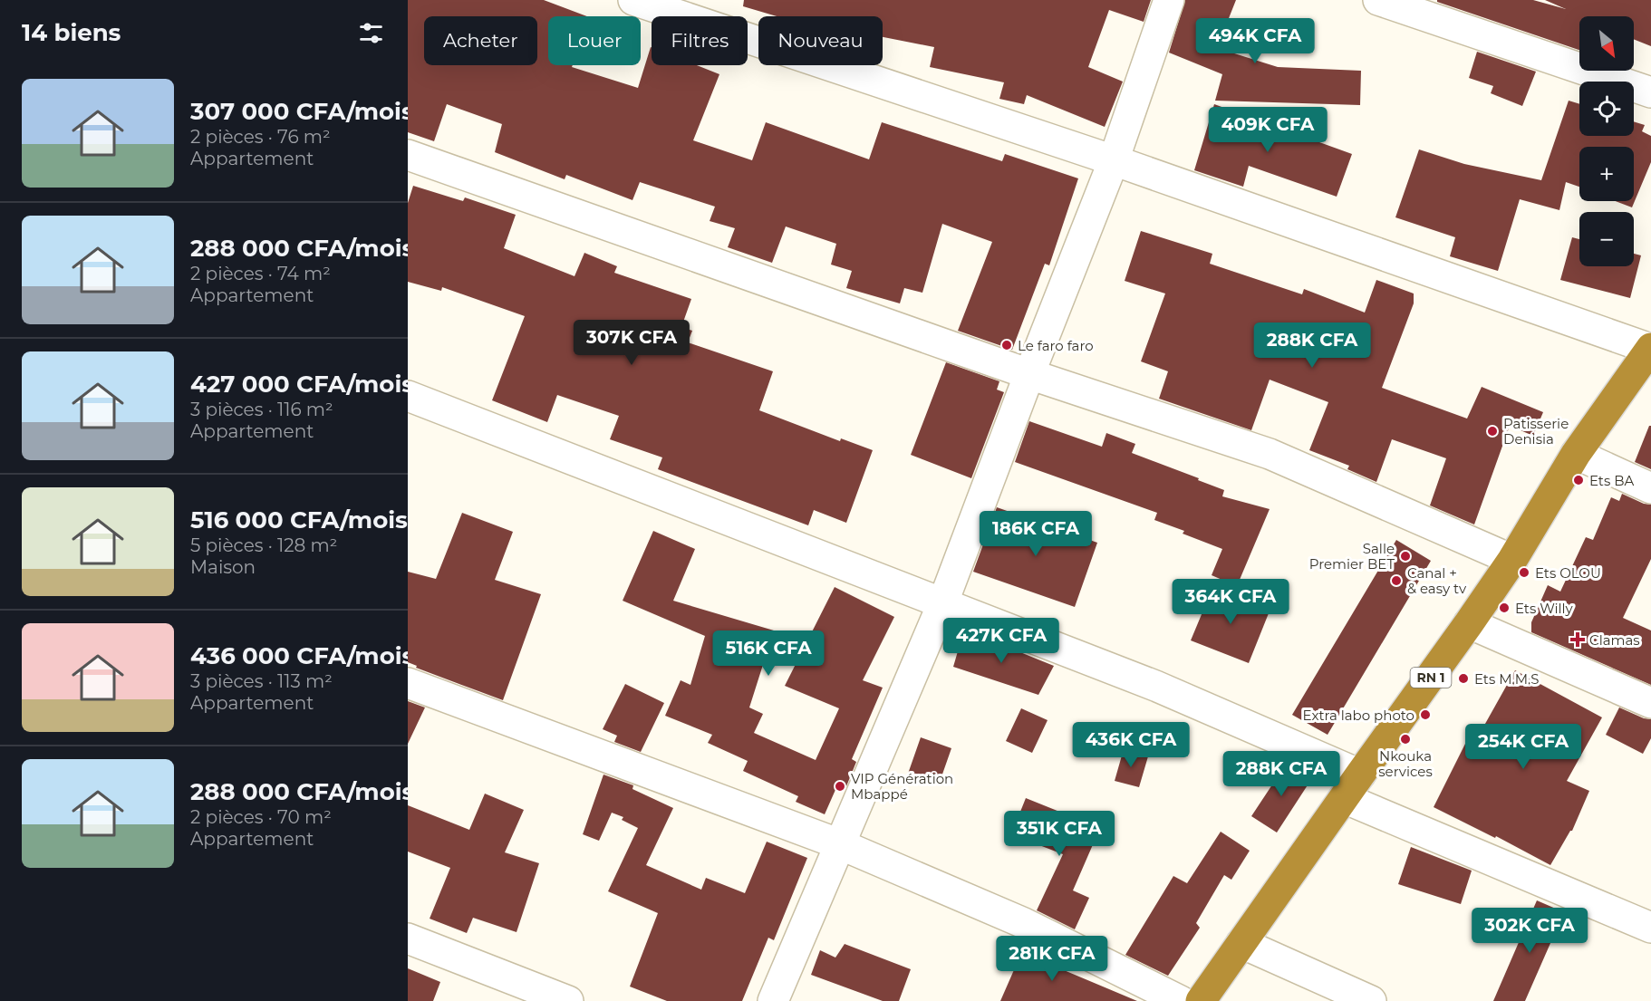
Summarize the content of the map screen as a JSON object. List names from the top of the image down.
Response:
{
  "streets": {
    "highway": ["RN 1"]
  },
  "places": {
    "other": [
      "Le faro faro",
      "Patisserie Denisia",
      "Ets BA",
      "Salle Premier BET",
      "Ets OLOU",
      "Canal + & easy tv",
      "Ets Willy",
      "Ets M.M.S",
      "Extra labo photo",
      "Nkouka services",
      "VIP Génération Mbappé"
    ],
    "health": ["Clamas"]
  },
  "north": "bottom right",
  "page": {
    "heading": "14 biens",
    "map_buttons": ["+", "−"],
    "chip": [
      "Acheter",
      "Louer",
      "Filtres",
      "Nouveau"
    ],
    "price": [
      "494K CFA",
      "409K CFA",
      "307K CFA",
      "288K CFA",
      "186K CFA",
      "364K CFA",
      "427K CFA",
      "516K CFA",
      "436K CFA",
      "254K CFA",
      "288K CFA",
      "351K CFA",
      "302K CFA",
      "281K CFA"
    ],
    "list": [
      {
        "name": "307 000 CFA/mois",
        "note": "2 pièces · 76 m² · Appartement"
      },
      {
        "name": "288 000 CFA/mois",
        "note": "2 pièces · 74 m² · Appartement"
      },
      {
        "name": "427 000 CFA/mois",
        "note": "3 pièces · 116 m² · Appartement"
      },
      {
        "name": "516 000 CFA/mois",
        "note": "5 pièces · 128 m² · Maison"
      },
      {
        "name": "436 000 CFA/mois",
        "note": "3 pièces · 113 m² · Appartement"
      },
      {
        "name": "288 000 CFA/mois",
        "note": "2 pièces · 70 m² · Appartement"
      }
    ]
  }
}
